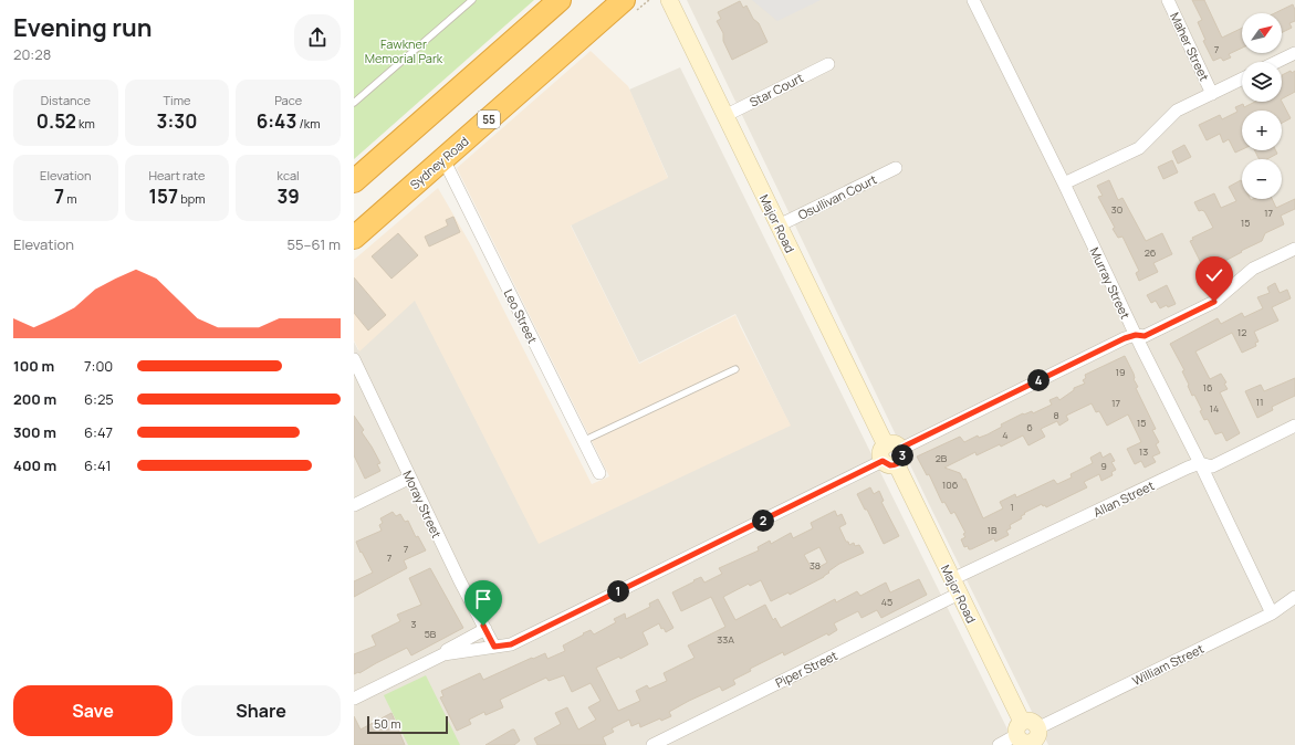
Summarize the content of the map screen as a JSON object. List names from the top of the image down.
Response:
{
  "streets": {
    "highway": ["55", "Sydney Road"],
    "street": [
      "Maher Street",
      "Star Court",
      "Osullivan Court",
      "Major Road",
      "Murray Street",
      "Leo Street",
      "Allan Street",
      "Moray Street",
      "William Street",
      "Piper Street"
    ]
  },
  "crossings": [
    ["Star Court", "Major Road"],
    ["Sydney Road", "Leo Street"],
    ["Osullivan Court", "Major Road"],
    ["Major Road", "Allan Street"],
    ["Major Road", "Piper Street"],
    ["Murray Street", "Allan Street"],
    ["Murray Street", "William Street"],
    ["Allan Street", "Piper Street"]
  ],
  "parks": ["Fawkner Memorial Park"],
  "house_numbers": [
    "7",
    "30",
    "17",
    "15",
    "26",
    "12",
    "19",
    "16",
    "11",
    "17",
    "14",
    "8",
    "15",
    "6",
    "4",
    "13",
    "2B",
    "9",
    "106",
    "1",
    "1B",
    "7",
    "7",
    "38",
    "45",
    "3",
    "5B",
    "33A"
  ],
  "scale_bar": "50 m",
  "north": "top right",
  "page": {
    "heading": ["Evening run", "20:28"],
    "map_buttons": ["+", "−"],
    "stats": [
      ["Distance", "0.52 km"],
      ["Time", "3:30"],
      ["Pace", "6:43 /km"],
      ["Elevation", "7 m"],
      ["Heart rate", "157 bpm"],
      ["kcal", "39"]
    ],
    "chart": ["Elevation", "55–61 m"],
    "list": [
      {
        "name": "100 m",
        "note": "7:00"
      },
      {
        "name": "200 m",
        "note": "6:25"
      },
      {
        "name": "300 m",
        "note": "6:47"
      },
      {
        "name": "400 m",
        "note": "6:41"
      }
    ],
    "pins": [
      "4",
      "3",
      "2",
      "1"
    ],
    "buttons": ["Save", "Share"],
    "scale": "50 m"
  }
}
